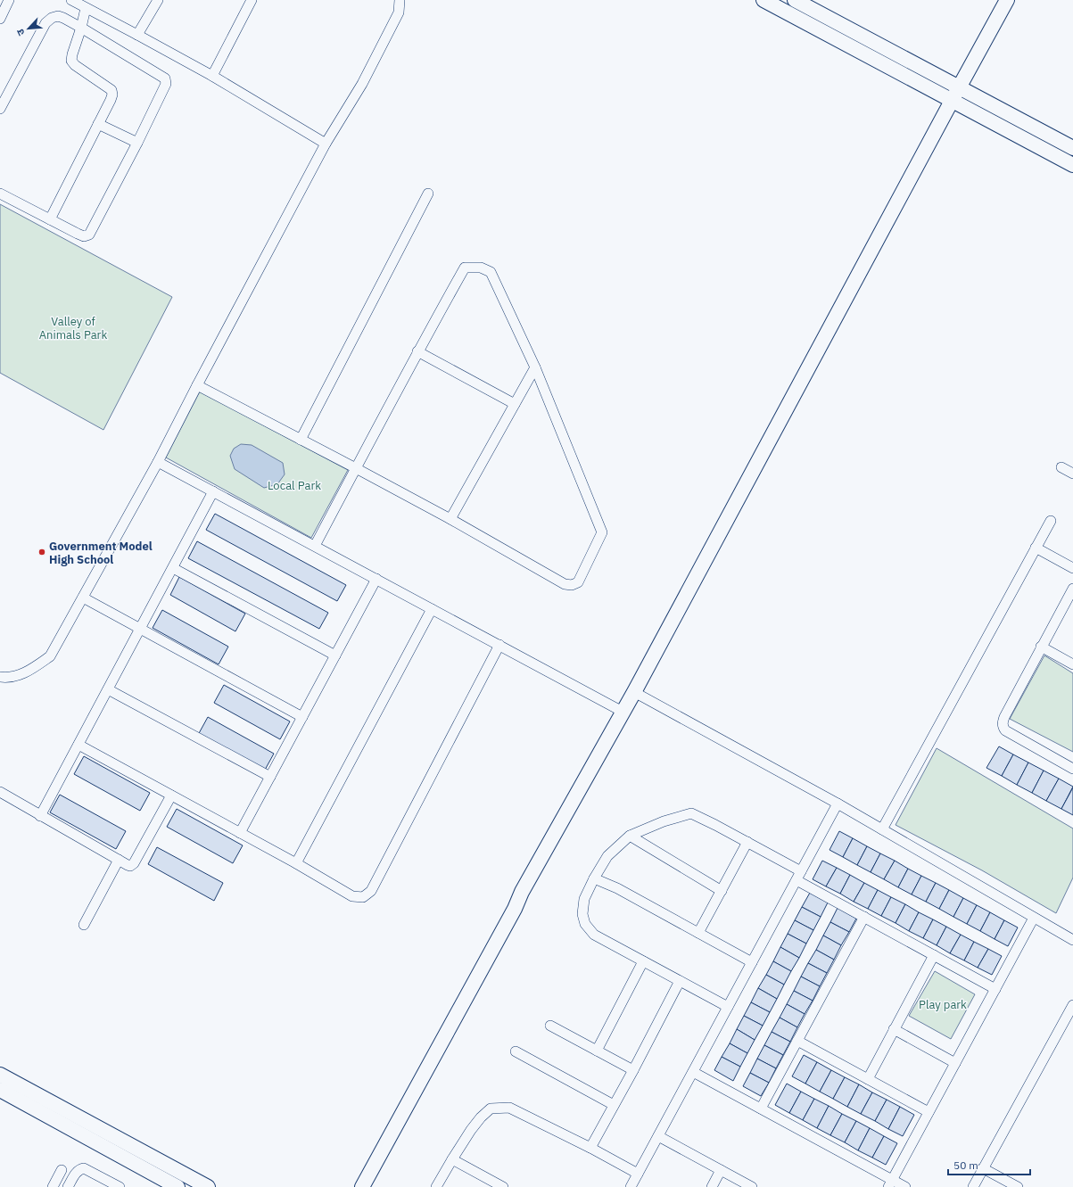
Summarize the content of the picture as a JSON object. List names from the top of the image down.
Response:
{
  "parks": ["Valley of Animals Park", "Local Park", "Play park"],
  "places": ["Government Model High School"],
  "scale_bar": "50 m",
  "north": "bottom left"
}
